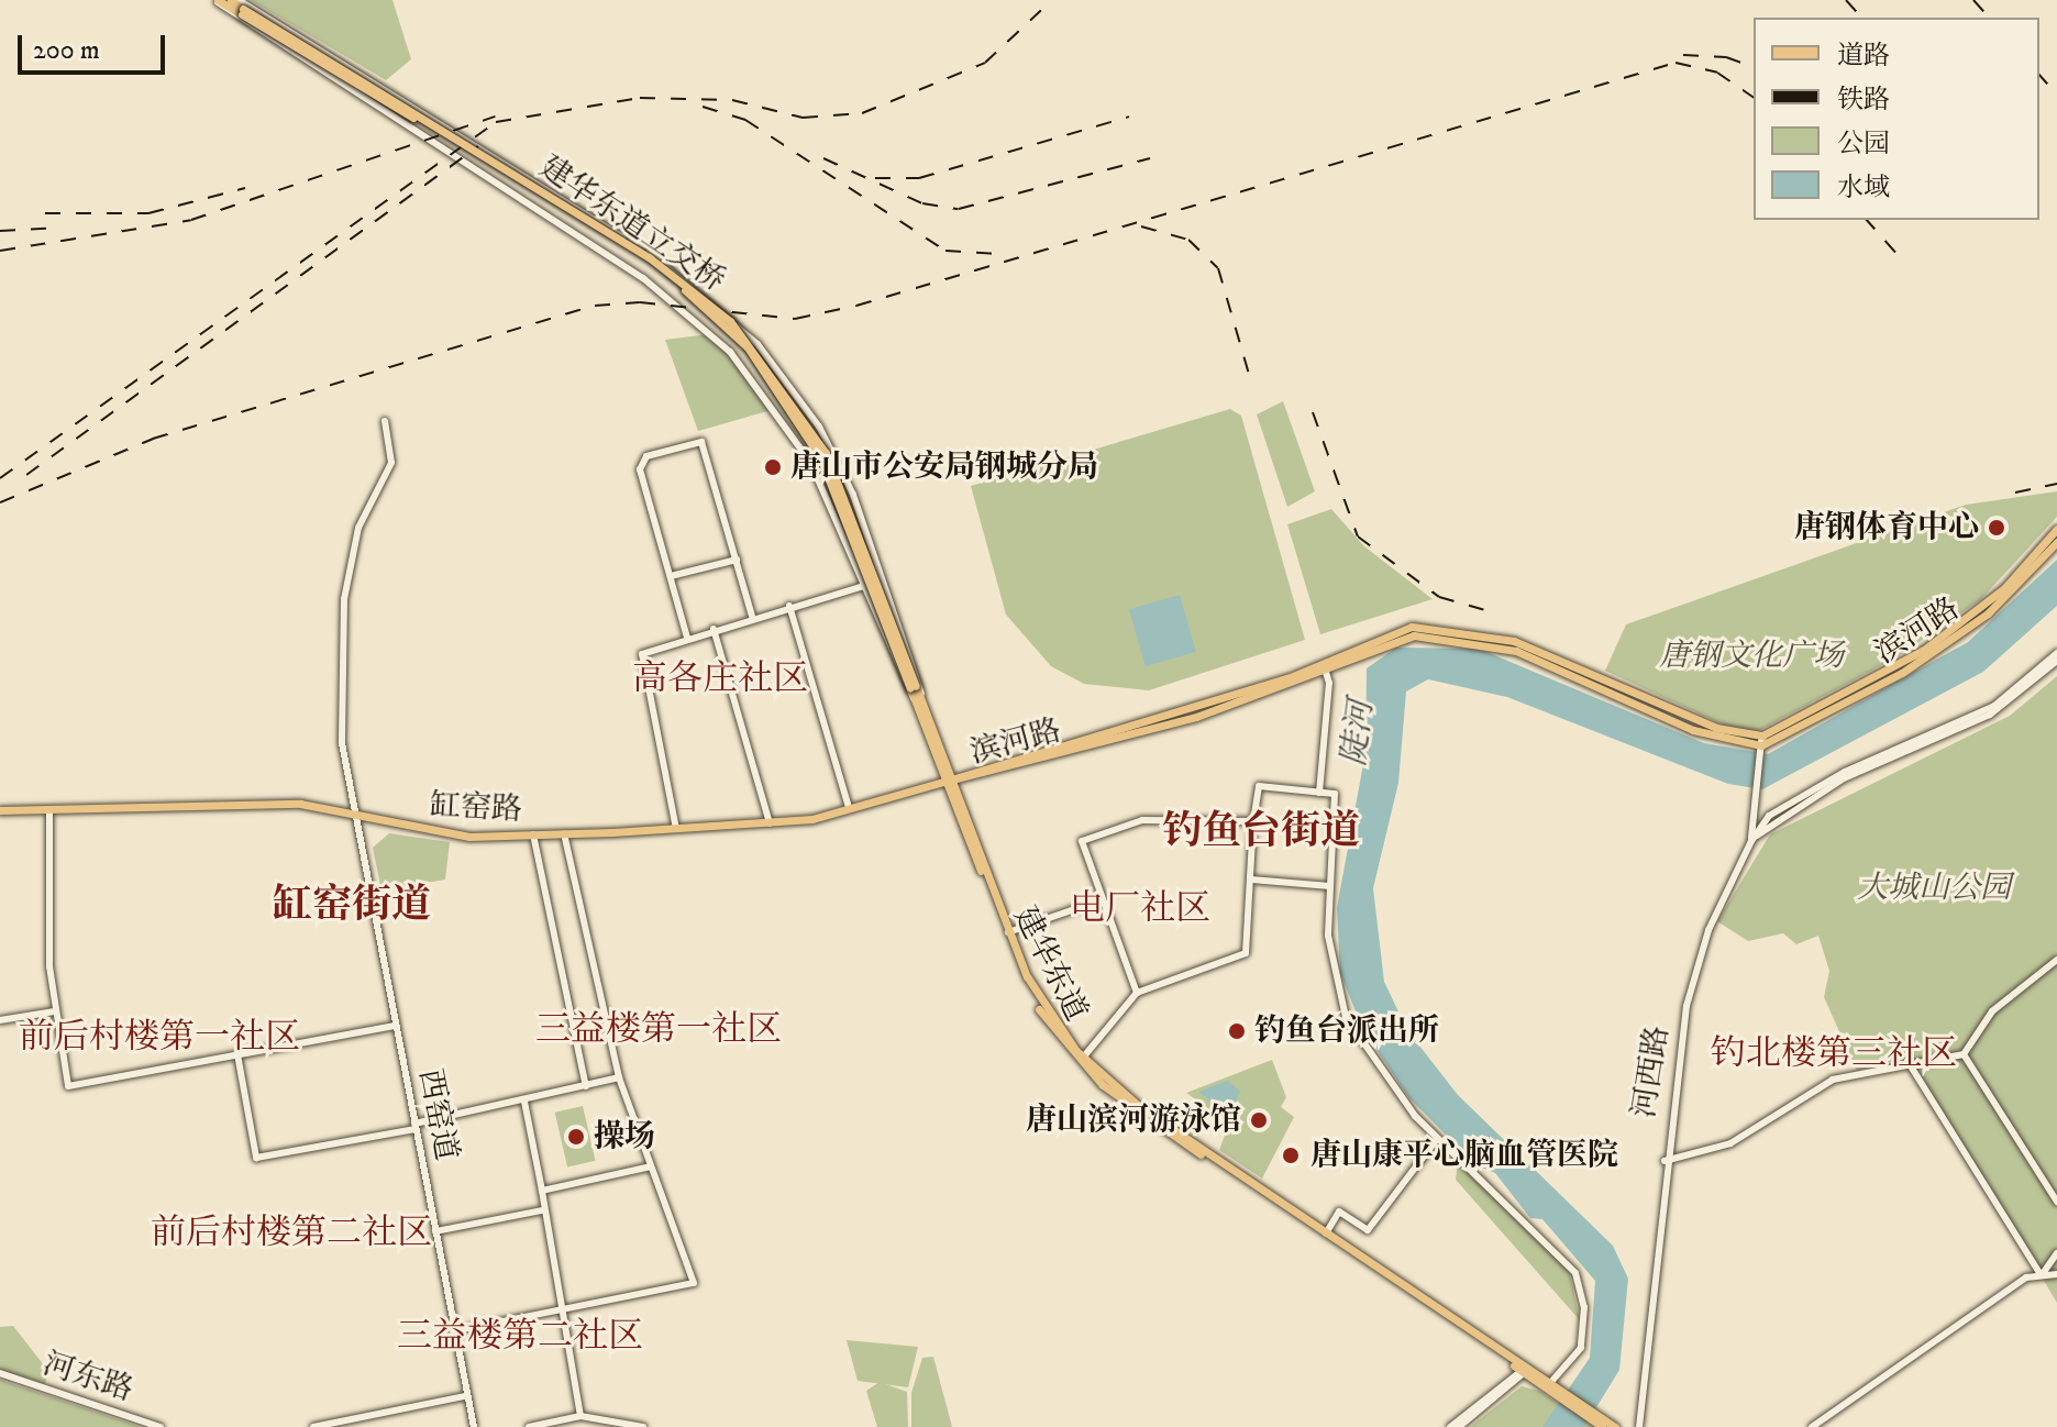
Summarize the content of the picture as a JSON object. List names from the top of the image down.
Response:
{
  "streets": {
    "main road": [
      "建华东道立交桥",
      "滨河路",
      "缸窑路",
      "建华东道"
    ],
    "street": ["河西路", "西窑道", "河东路"]
  },
  "crossings": [
    ["建华东道立交桥", "建华东道"],
    ["滨河路", "缸窑路"],
    ["滨河路", "建华东道"],
    ["缸窑路", "建华东道"],
    ["缸窑路", "西窑道"]
  ],
  "districts": [
    "高各庄社区",
    "钓鱼台街道",
    "缸窑街道",
    "电厂社区",
    "三益楼第一社区",
    "前后村楼第一社区",
    "钓北楼第三社区",
    "前后村楼第二社区",
    "三益楼第二社区"
  ],
  "water": ["陡河"],
  "parks": ["唐钢文化广场", "大城山公园"],
  "places": [
    "唐山市公安局钢城分局",
    "唐钢体育中心",
    "钓鱼台派出所",
    "唐山滨河游泳馆",
    "操场",
    "唐山康平心脑血管医院"
  ],
  "legend": [
    "道路",
    "铁路",
    "公园",
    "水域"
  ],
  "scale_bar": "200 m"
}
